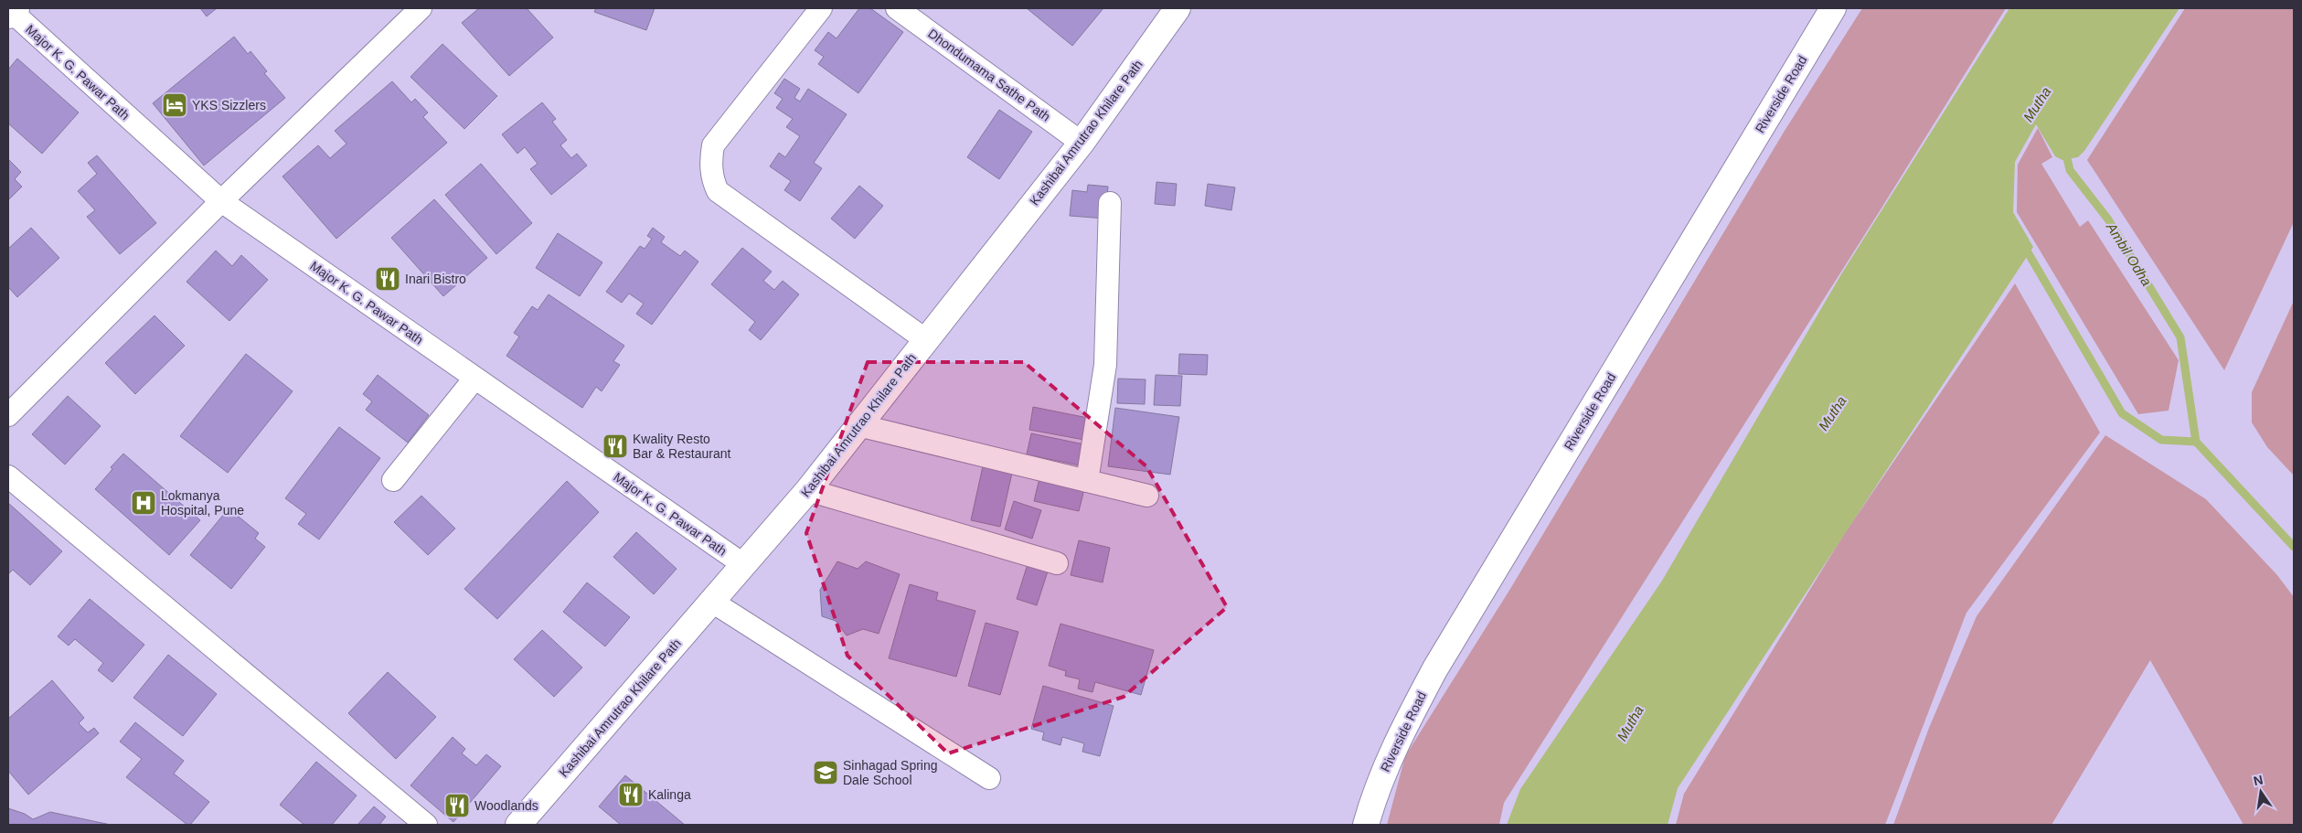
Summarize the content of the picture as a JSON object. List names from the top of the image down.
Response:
{
  "streets": {
    "street": [
      "Major K. G. Pawar Path",
      "Dhondumama Sathe Path",
      "Riverside Road",
      "Kashibai Amrutrao Khilare Path"
    ]
  },
  "crossings": [
    ["Major K. G. Pawar Path", "Kashibai Amrutrao Khilare Path"],
    ["Dhondumama Sathe Path", "Kashibai Amrutrao Khilare Path"]
  ],
  "water": ["Mutha", "Ambil Odha"],
  "places": {
    "hotel": ["YKS Sizzlers"],
    "restaurant": [
      "Inari Bistro",
      "Kwality Resto Bar & Restaurant",
      "Kalinga",
      "Woodlands"
    ],
    "hospital": ["Lokmanya Hospital, Pune"],
    "school or university": ["Sinhagad Spring Dale School"]
  },
  "north": "top"
}
